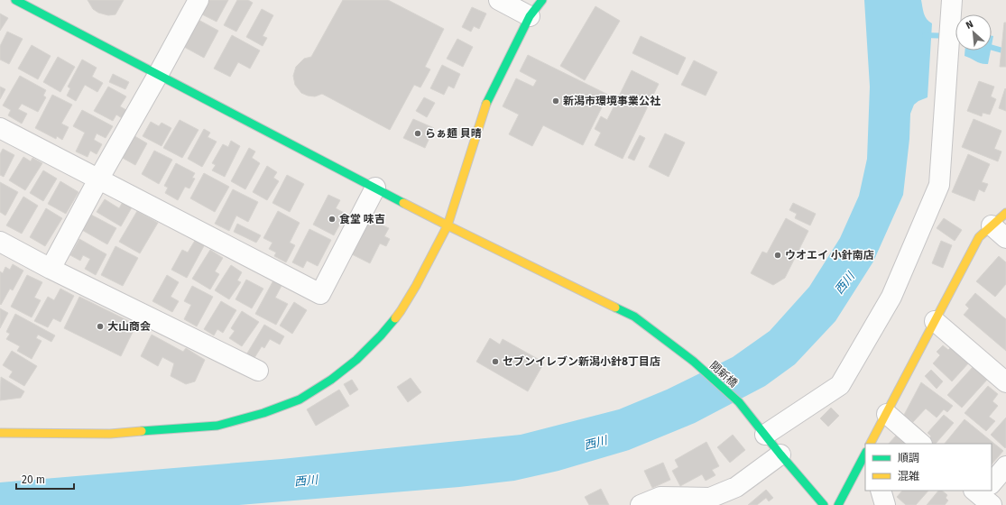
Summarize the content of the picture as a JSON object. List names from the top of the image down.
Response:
{
  "streets": {
    "street": ["開新橋"]
  },
  "water": ["西川"],
  "places": [
    "新潟市環境事業公社",
    "らぁ麺 貝晴",
    "食堂 味吉",
    "ウオエイ 小針南店",
    "大山商会",
    "セブンイレブン新潟小針8丁目店"
  ],
  "legend": ["順調", "混雑"],
  "scale_bar": "20 m",
  "north": "top left"
}
